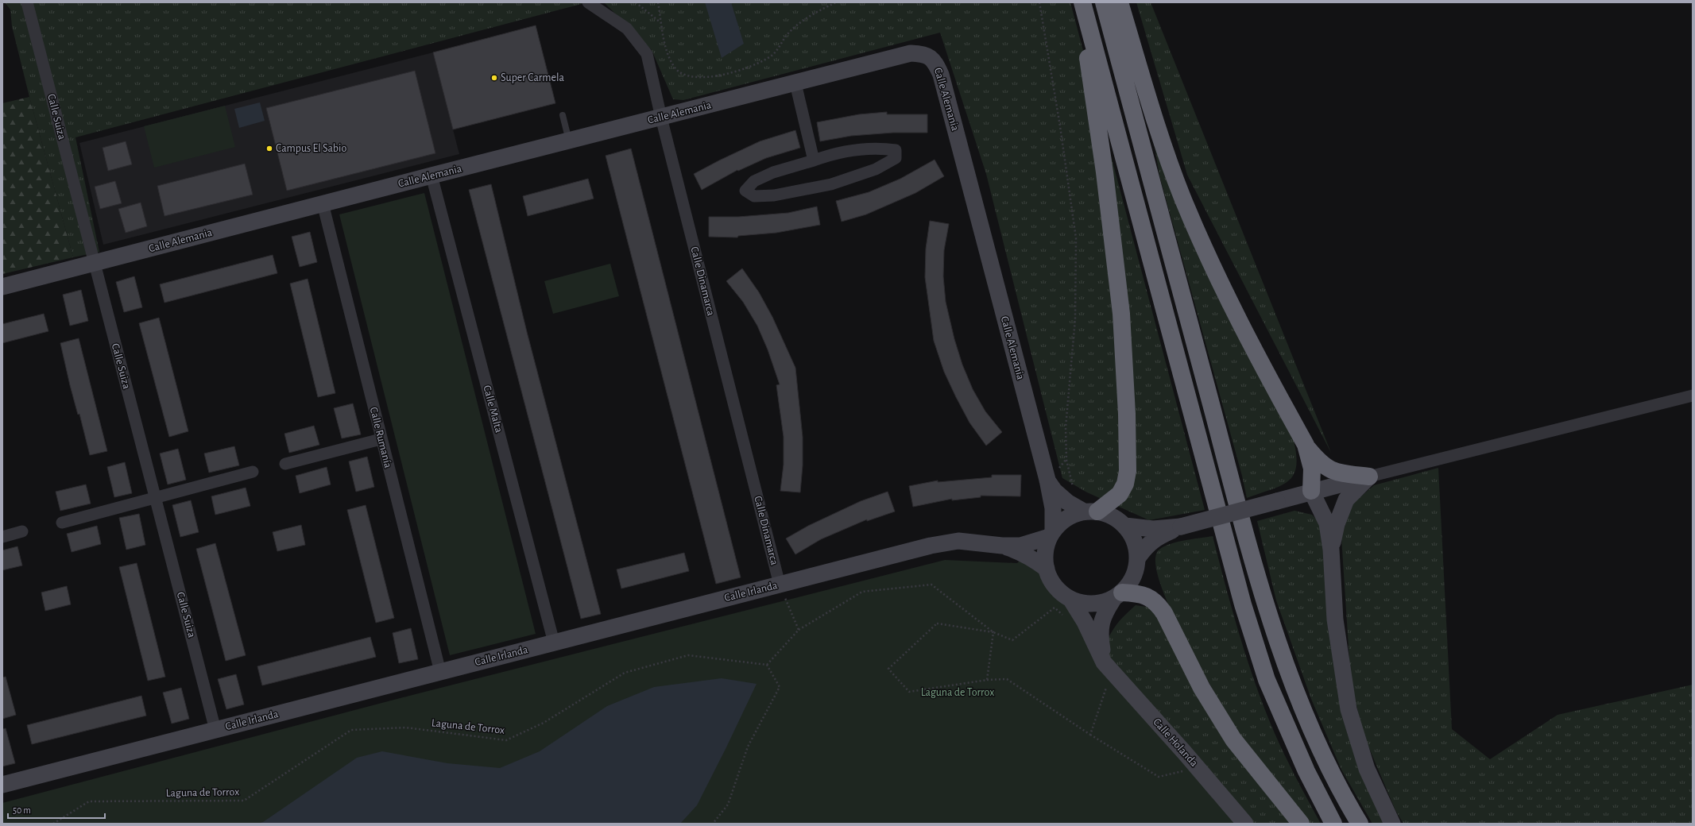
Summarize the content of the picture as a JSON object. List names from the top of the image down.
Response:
{
  "streets": {
    "street": [
      "Calle Alemania",
      "Calle Suiza",
      "Calle Dinamarca",
      "Calle Malta",
      "Calle Rumanía",
      "Calle Irlanda",
      "Calle Holanda"
    ],
    "path": ["Laguna de Torrox"]
  },
  "crossings": [
    ["Calle Alemania", "Calle Suiza"],
    ["Calle Alemania", "Calle Dinamarca"],
    ["Calle Alemania", "Calle Malta"],
    ["Calle Alemania", "Calle Rumanía"],
    ["Calle Alemania", "Calle Irlanda"],
    ["Calle Alemania", "Calle Holanda"],
    ["Calle Suiza", "Calle Irlanda"],
    ["Calle Dinamarca", "Calle Irlanda"],
    ["Calle Malta", "Calle Irlanda"],
    ["Calle Rumanía", "Calle Irlanda"],
    ["Calle Irlanda", "Calle Holanda"]
  ],
  "parks": ["Laguna de Torrox"],
  "places": ["Super Carmela", "Campus El Sabio"],
  "scale_bar": "50 m"
}
